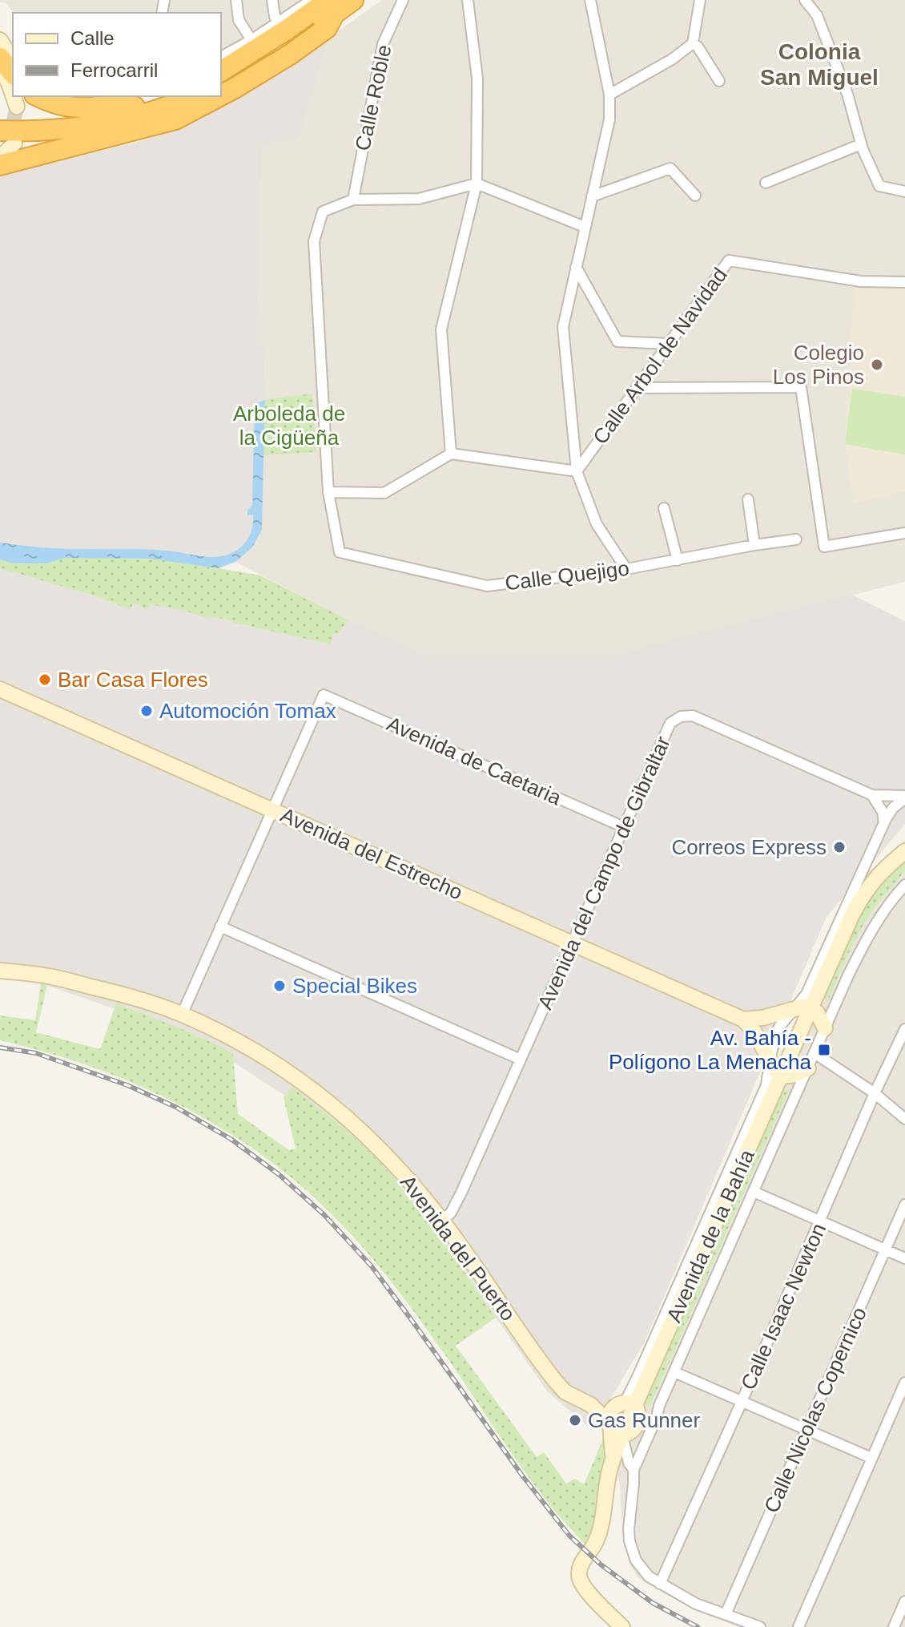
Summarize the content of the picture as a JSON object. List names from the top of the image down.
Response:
{
  "streets": {
    "street": [
      "Calle Roble",
      "Calle Arbol de Navidad",
      "Calle Quejigo",
      "Avenida de Caetaria",
      "Avenida del Estrecho",
      "Avenida del Campo de Gibraltar",
      "Avenida de la Bahía",
      "Avenida del Puerto",
      "Calle Isaac Newton",
      "Calle Nicolas Copernico"
    ]
  },
  "crossings": [
    ["Avenida de Caetaria", "Avenida del Estrecho"],
    ["Avenida de Caetaria", "Avenida del Campo de Gibraltar"],
    ["Avenida del Estrecho", "Avenida del Campo de Gibraltar"],
    ["Avenida del Campo de Gibraltar", "Avenida de la Bahía"],
    ["Avenida del Campo de Gibraltar", "Avenida del Puerto"]
  ],
  "districts": ["Colonia San Miguel"],
  "parks": ["Arboleda de la Cigüeña"],
  "places": {
    "other": [
      "Colegio Los Pinos",
      "Bar Casa Flores",
      "Automoción Tomax",
      "Correos Express",
      "Special Bikes",
      "Gas Runner"
    ],
    "transit": ["Av. Bahía - Polígono La Menacha"]
  },
  "legend": ["Calle", "Ferrocarril"]
}
